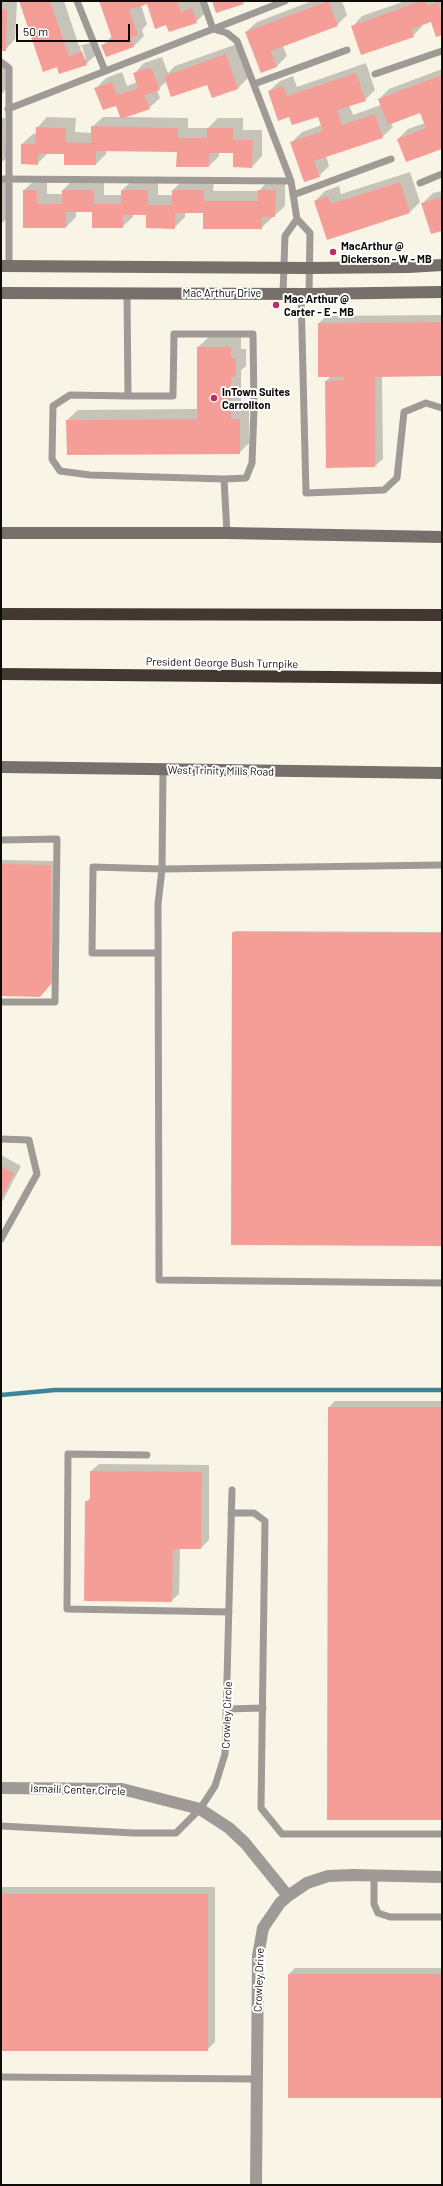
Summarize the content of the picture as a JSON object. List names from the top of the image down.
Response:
{
  "streets": {
    "highway": ["President George Bush Turnpike"],
    "main road": ["Mac Arthur Drive", "West Trinity Mills Road"],
    "street": ["Ismaili Center Circle", "Crowley Drive"],
    "lane": ["Crowley Circle"]
  },
  "crossings": [
    ["Crowley Circle", "Ismaili Center Circle"]
  ],
  "places": ["MacArthur @ Dickerson - W - MB", "Mac Arthur @ Carter - E - MB", "InTown Suites Carrollton"],
  "scale_bar": "50 m"
}
